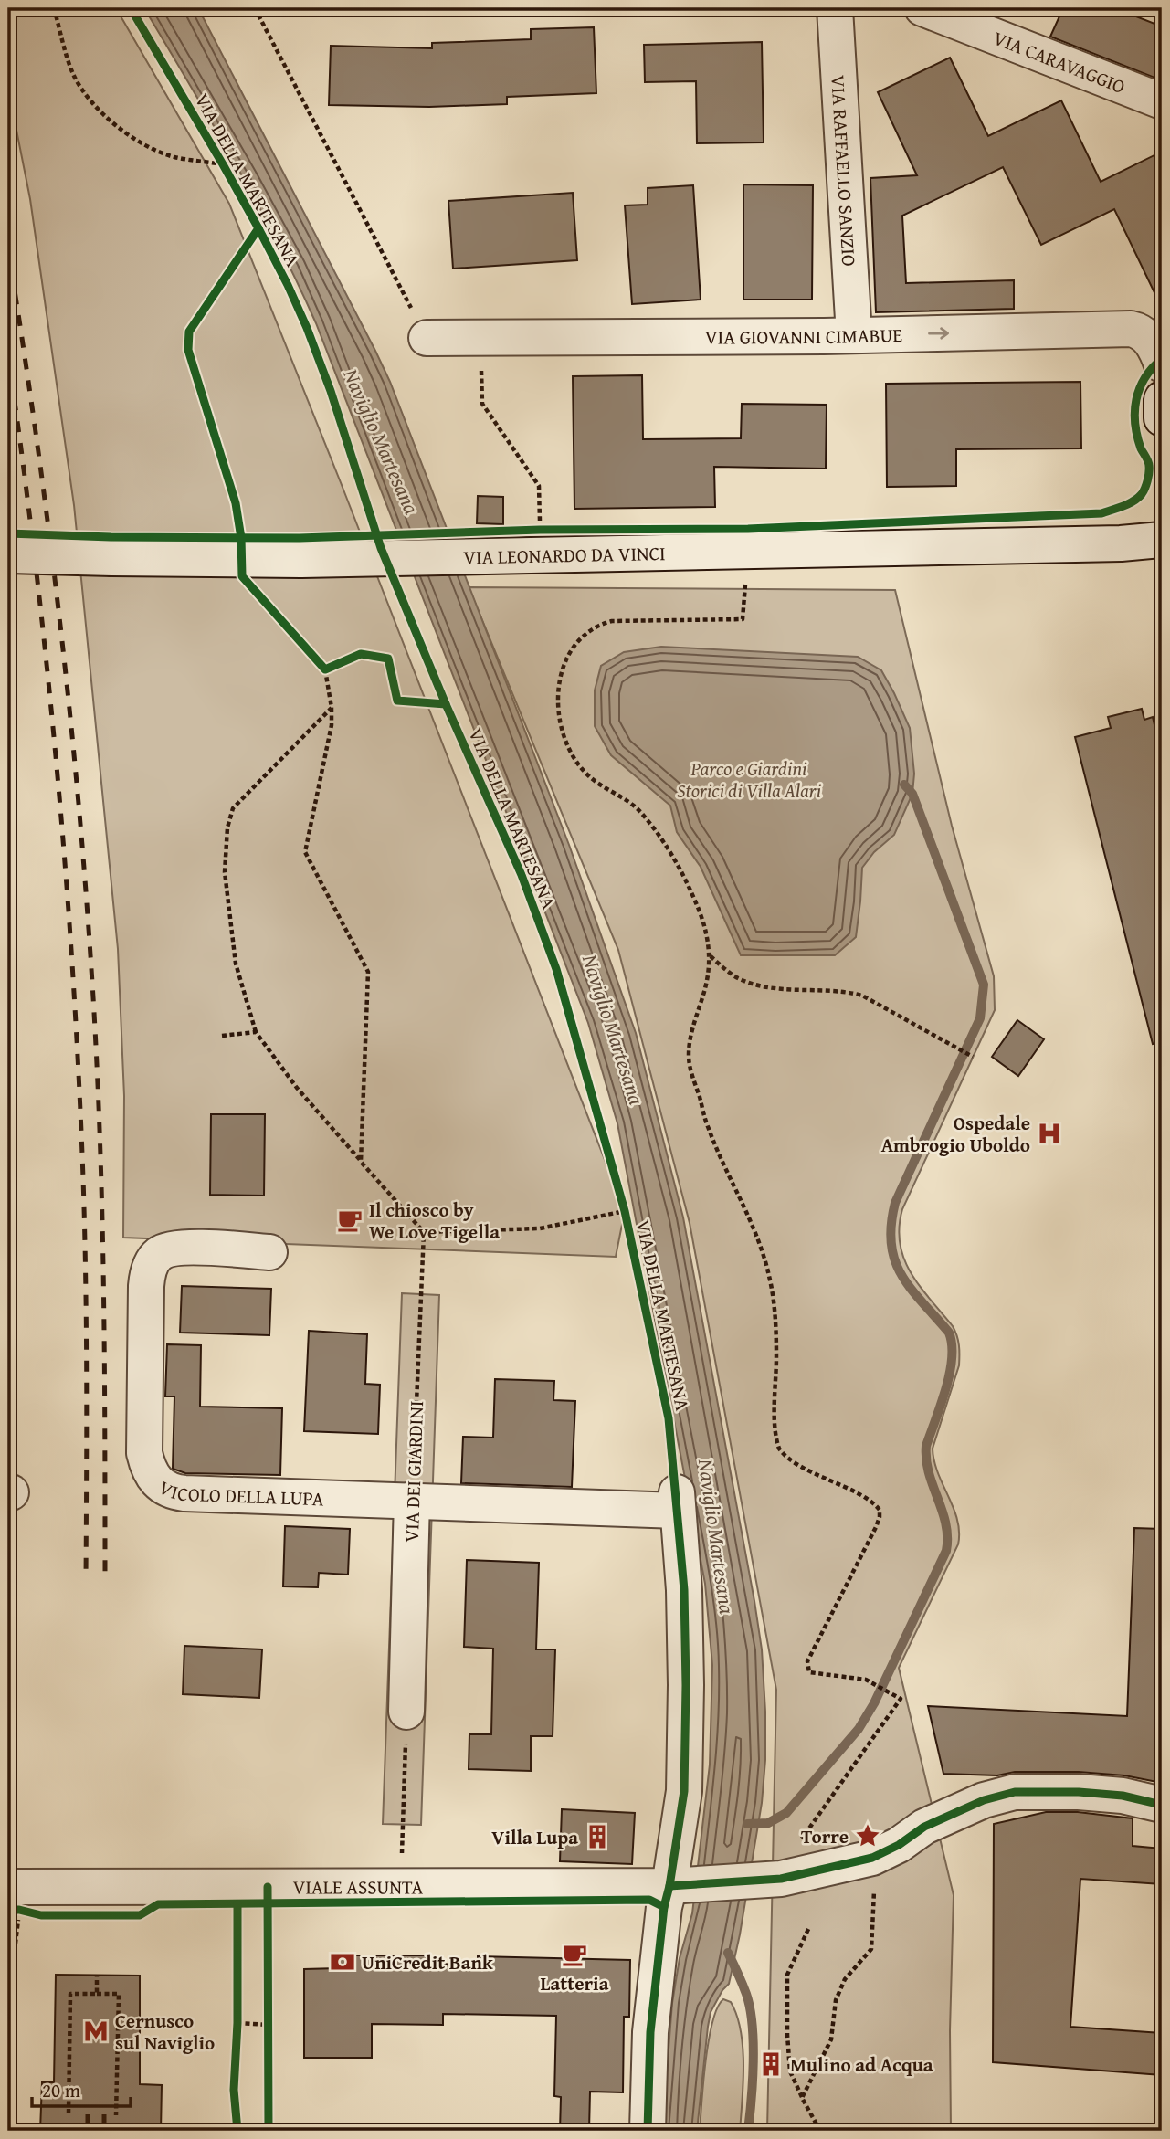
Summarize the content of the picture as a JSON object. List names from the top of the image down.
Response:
{
  "streets": {
    "street": [
      "VIA CARAVAGGIO",
      "VIA RAFFAELLO SANZIO",
      "VIA GIOVANNI CIMABUE",
      "VIA LEONARDO DA VINCI",
      "VIA DEI GIARDINI",
      "VICOLO DELLA LUPA",
      "VIALE ASSUNTA"
    ],
    "cycle path": ["VIA DELLA MARTESANA"]
  },
  "crossings": [
    ["VIA RAFFAELLO SANZIO", "VIA GIOVANNI CIMABUE"],
    ["VIA DEI GIARDINI", "VICOLO DELLA LUPA"],
    ["VICOLO DELLA LUPA", "VIALE ASSUNTA"]
  ],
  "one_way": ["VIA GIOVANNI CIMABUE"],
  "water": ["Naviglio Martesana"],
  "parks": ["Parco e Giardini Storici di Villa Alari"],
  "places": {
    "hospital": ["Ospedale Ambrogio Uboldo"],
    "cafe": ["Il chiosco by We Love Tigella", "Latteria"],
    "place": ["Torre"],
    "building": ["Villa Lupa", "Mulino ad Acqua"],
    "bank": ["UniCredit Bank"],
    "metro station": ["Cernusco sul Naviglio"]
  },
  "scale_bar": "20 m"
}
